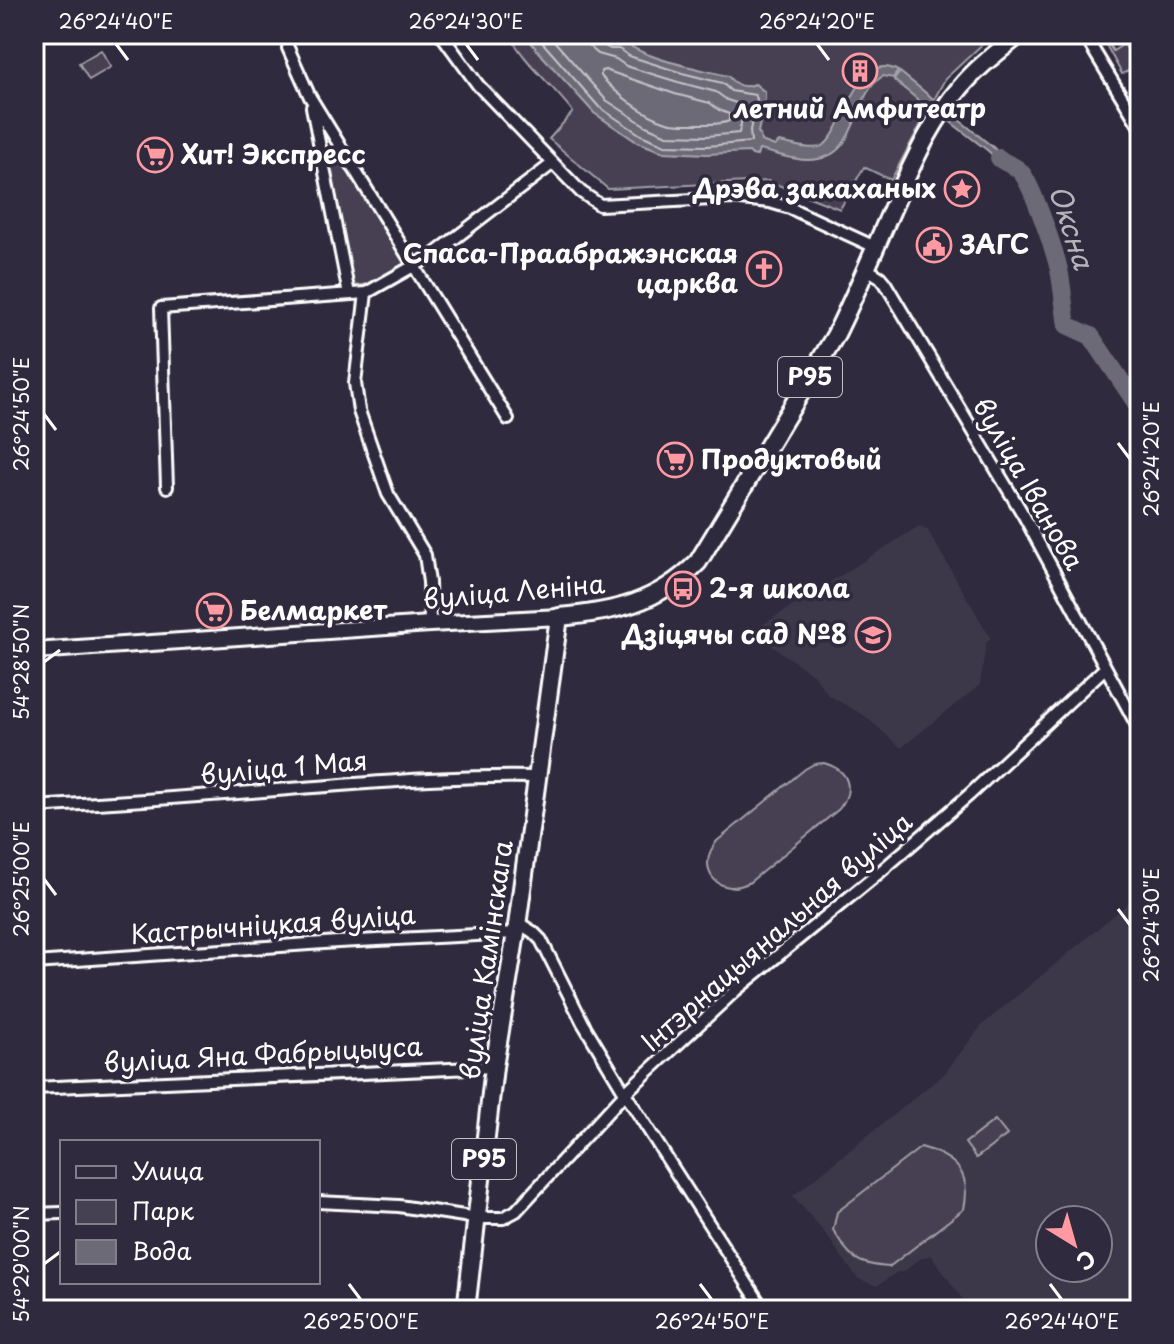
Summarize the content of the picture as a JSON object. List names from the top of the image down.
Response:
{
  "streets": {
    "main road": ["Р95", "вуліца Леніна", "вуліца Камінскага"],
    "street": [
      "вуліца Іванова",
      "вуліца 1 Мая",
      "Кастрычніцкая вуліца",
      "Інтэрнацыянальная вуліца",
      "вуліца Яна Фабрыцыуса"
    ]
  },
  "crossings": [
    ["вуліца Іванова", "вуліца Леніна"],
    ["вуліца Іванова", "Інтэрнацыянальная вуліца"],
    ["вуліца Леніна", "вуліца Камінскага"],
    ["вуліца 1 Мая", "вуліца Камінскага"],
    ["Кастрычніцкая вуліца", "вуліца Камінскага"],
    ["Інтэрнацыянальная вуліца", "вуліца Камінскага"],
    ["вуліца Камінскага", "вуліца Яна Фабрыцыуса"]
  ],
  "water": ["Оксна"],
  "places": {
    "building": ["летний Амфитеатр"],
    "supermarket": ["Хит! Экспресс", "Продуктовый", "Белмаркет"],
    "place": ["Дрэва закаханых"],
    "public building": ["ЗАГС"],
    "church": ["Спаса-Праабражэнская царква"],
    "bus stop": ["2-я школа"],
    "school or university": ["Дзіцячы сад №8"]
  },
  "legend": ["Улица", "Парк", "Вода"],
  "north": "bottom right",
  "coordinates": [
    "26°24'40\"E",
    "26°24'30\"E",
    "26°24'20\"E",
    "26°24'50\"E",
    "54°28'50\"N",
    "26°25'00\"E",
    "54°29'00\"N"
  ]
}
